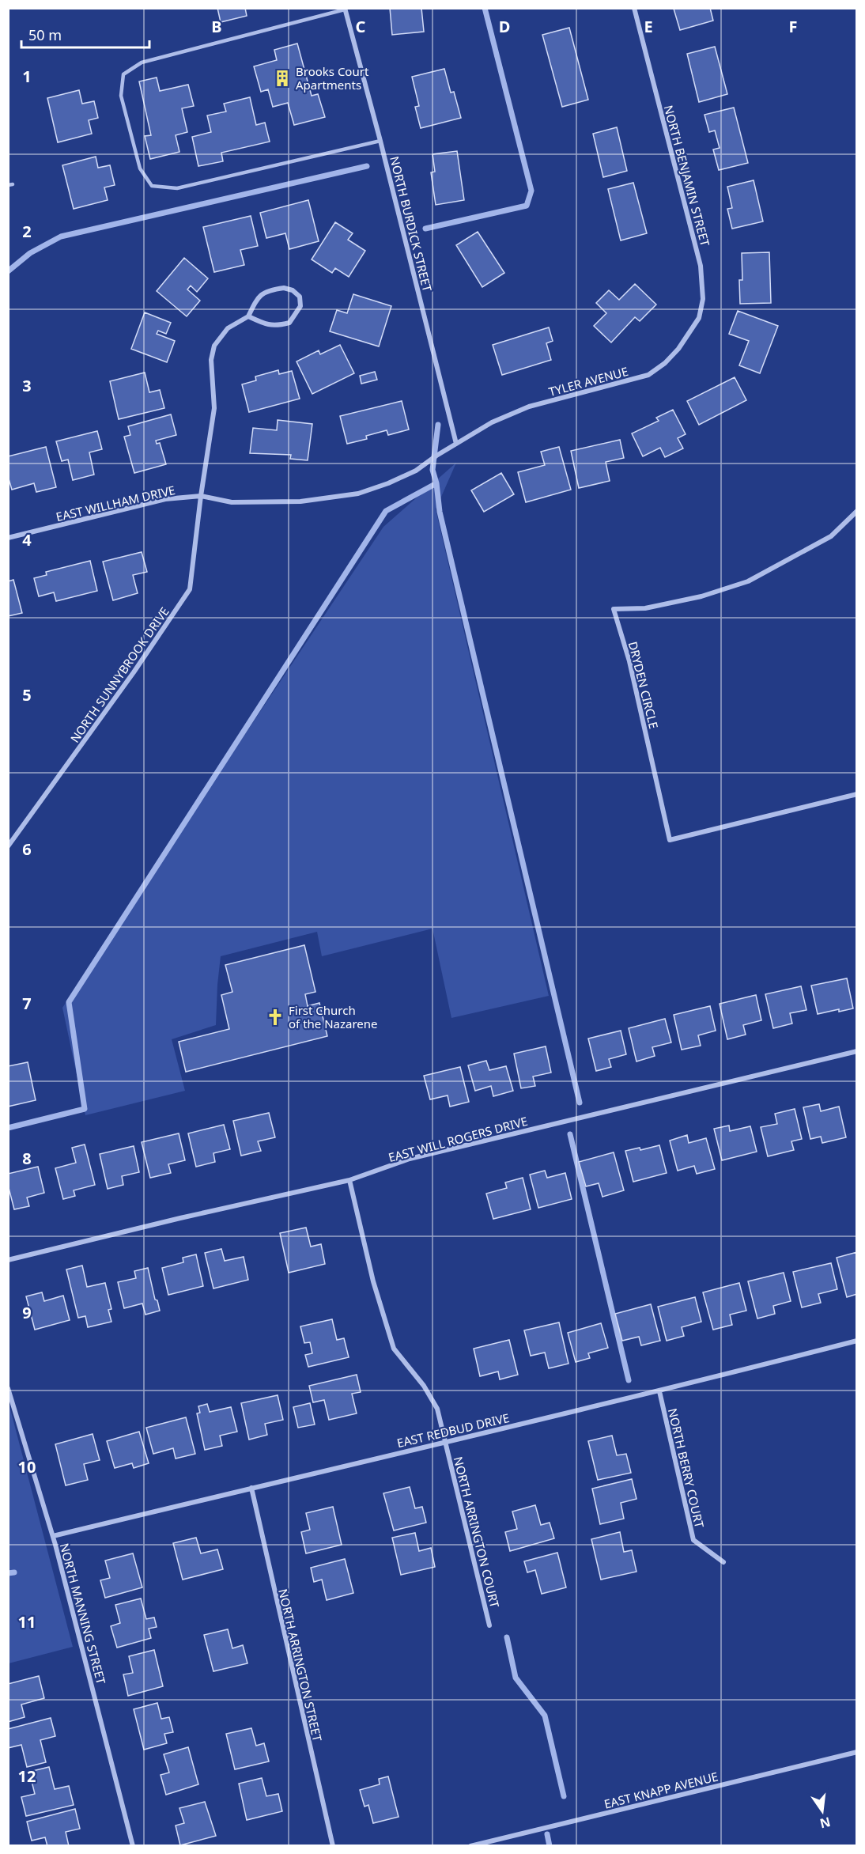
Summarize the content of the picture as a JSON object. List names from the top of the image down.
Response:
{
  "streets": {
    "street": [
      "NORTH BENJAMIN STREET",
      "NORTH BURDICK STREET",
      "TYLER AVENUE",
      "EAST WILLHAM DRIVE",
      "NORTH SUNNYBROOK DRIVE",
      "DRYDEN CIRCLE",
      "EAST WILL ROGERS DRIVE",
      "EAST REDBUD DRIVE",
      "NORTH BERRY COURT",
      "NORTH ARRINGTON COURT",
      "NORTH MANNING STREET",
      "NORTH ARRINGTON STREET",
      "EAST KNAPP AVENUE"
    ]
  },
  "crossings": [
    ["NORTH BENJAMIN STREET", "TYLER AVENUE"],
    ["NORTH BURDICK STREET", "EAST WILLHAM DRIVE"],
    ["TYLER AVENUE", "EAST WILLHAM DRIVE"],
    ["EAST WILLHAM DRIVE", "NORTH SUNNYBROOK DRIVE"],
    ["EAST WILL ROGERS DRIVE", "NORTH ARRINGTON COURT"],
    ["EAST REDBUD DRIVE", "NORTH BERRY COURT"],
    ["EAST REDBUD DRIVE", "NORTH ARRINGTON COURT"],
    ["EAST REDBUD DRIVE", "NORTH MANNING STREET"],
    ["EAST REDBUD DRIVE", "NORTH ARRINGTON STREET"]
  ],
  "places": {
    "building": ["Brooks Court Apartments"],
    "church": ["First Church of the Nazarene"]
  },
  "scale_bar": "50 m",
  "north": "bottom",
  "grid": {
    "columns": [
      "B",
      "C",
      "D",
      "E",
      "F"
    ],
    "rows": [
      "1",
      "2",
      "3",
      "4",
      "5",
      "6",
      "7",
      "8",
      "9",
      "10",
      "11",
      "12"
    ]
  }
}
